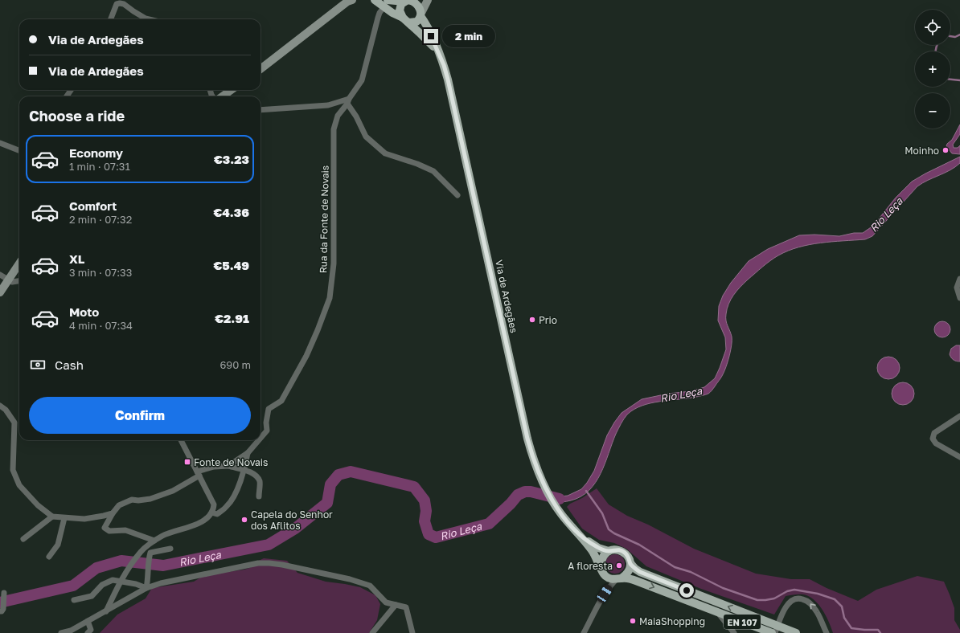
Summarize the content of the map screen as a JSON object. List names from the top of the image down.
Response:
{
  "streets": {
    "main road": ["Via de Ardegães", "EN 107"],
    "street": ["Rua da Fonte de Novais"]
  },
  "crossings": [
    ["Via de Ardegães", "EN 107"]
  ],
  "water": ["Rio Leça"],
  "places": {
    "other": [
      "Moinho",
      "Prio",
      "Capela do Senhor dos Aflitos",
      "A floresta",
      "MaiaShopping"
    ],
    "transit": ["Fonte de Novais"]
  },
  "page": {
    "map_buttons": ["+", "−"],
    "banner": ["Via de Ardegães", "Via de Ardegães"],
    "bubble": "2 min",
    "heading": "Choose a ride",
    "list": [
      {
        "name": "Economy",
        "note": "1 min · 07:31",
        "value": "€3.23"
      },
      {
        "name": "Comfort",
        "note": "2 min · 07:32",
        "value": "€4.36"
      },
      {
        "name": "XL",
        "note": "3 min · 07:33",
        "value": "€5.49"
      },
      {
        "name": "Moto",
        "note": "4 min · 07:34",
        "value": "€2.91"
      }
    ],
    "pay": ["Cash", "690 m"],
    "buttons": "Confirm"
  }
}
